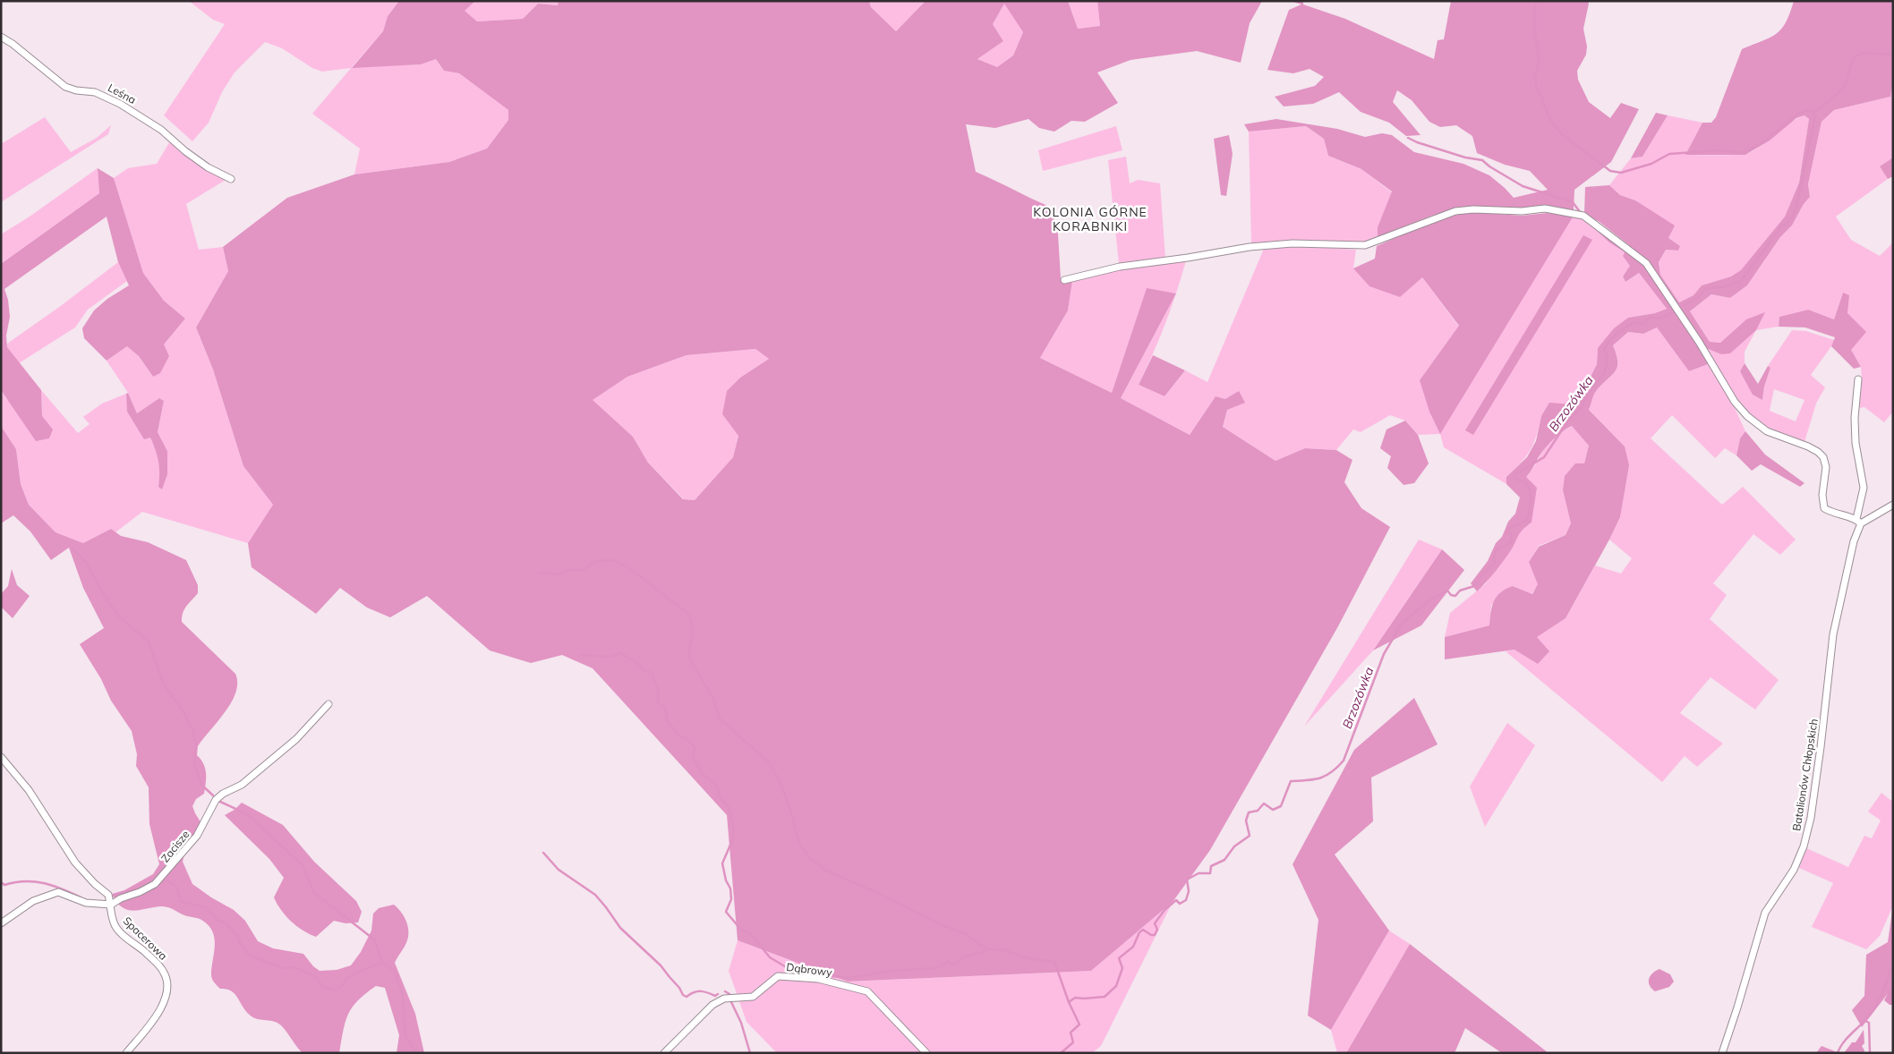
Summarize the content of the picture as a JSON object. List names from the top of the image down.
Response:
{
  "streets": {
    "street": [
      "Leśna",
      "Batalionów Chłopskich",
      "Zacisze",
      "Spacerowa",
      "Dąbrowy"
    ]
  },
  "crossings": [
    ["Zacisze", "Spacerowa"]
  ],
  "districts": ["KOLONIA GÓRNE KORABNIKI"],
  "water": ["Brzozówka"]
}
